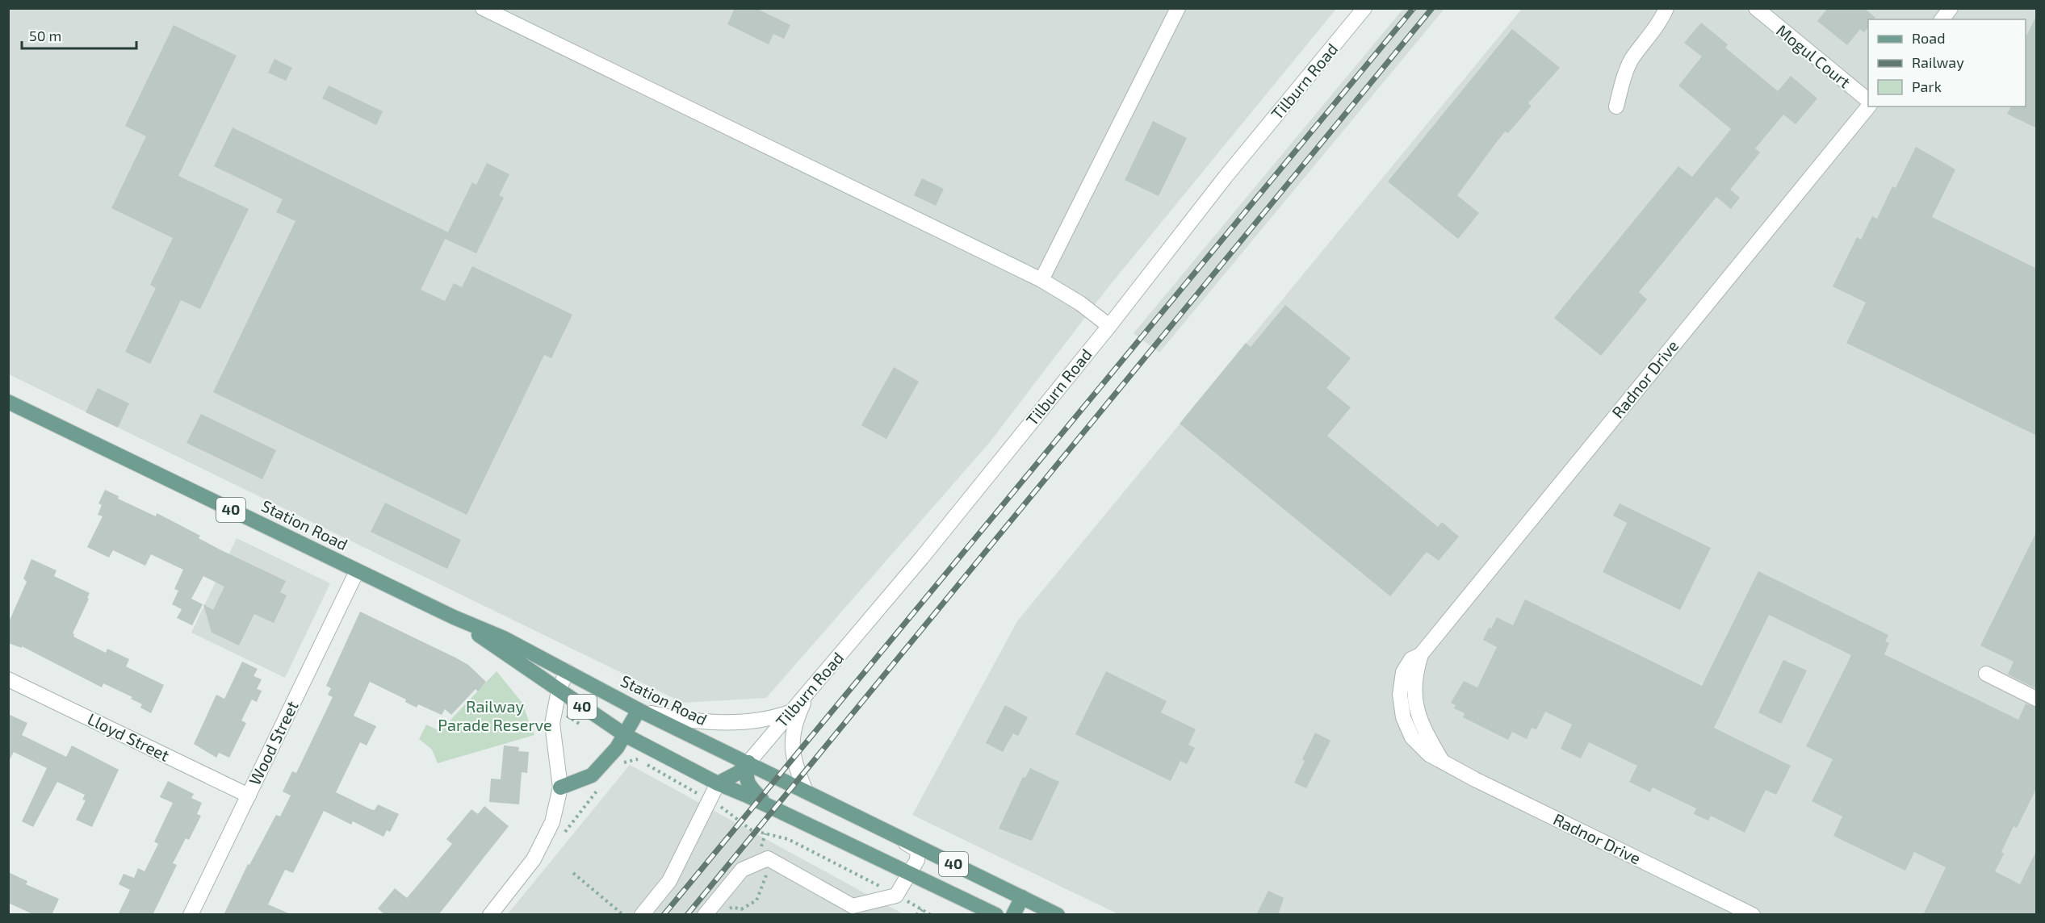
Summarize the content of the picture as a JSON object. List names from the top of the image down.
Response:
{
  "streets": {
    "main road": ["40", "Station Road"],
    "street": [
      "Mogul Court",
      "Tilburn Road",
      "Radnor Drive",
      "Lloyd Street",
      "Wood Street"
    ]
  },
  "crossings": [
    ["Tilburn Road", "Station Road"],
    ["40", "Station Road"],
    ["Station Road", "Wood Street"],
    ["Lloyd Street", "Wood Street"]
  ],
  "parks": ["Railway Parade Reserve"],
  "legend": ["Road", "Railway", "Park"],
  "scale_bar": "50 m"
}
